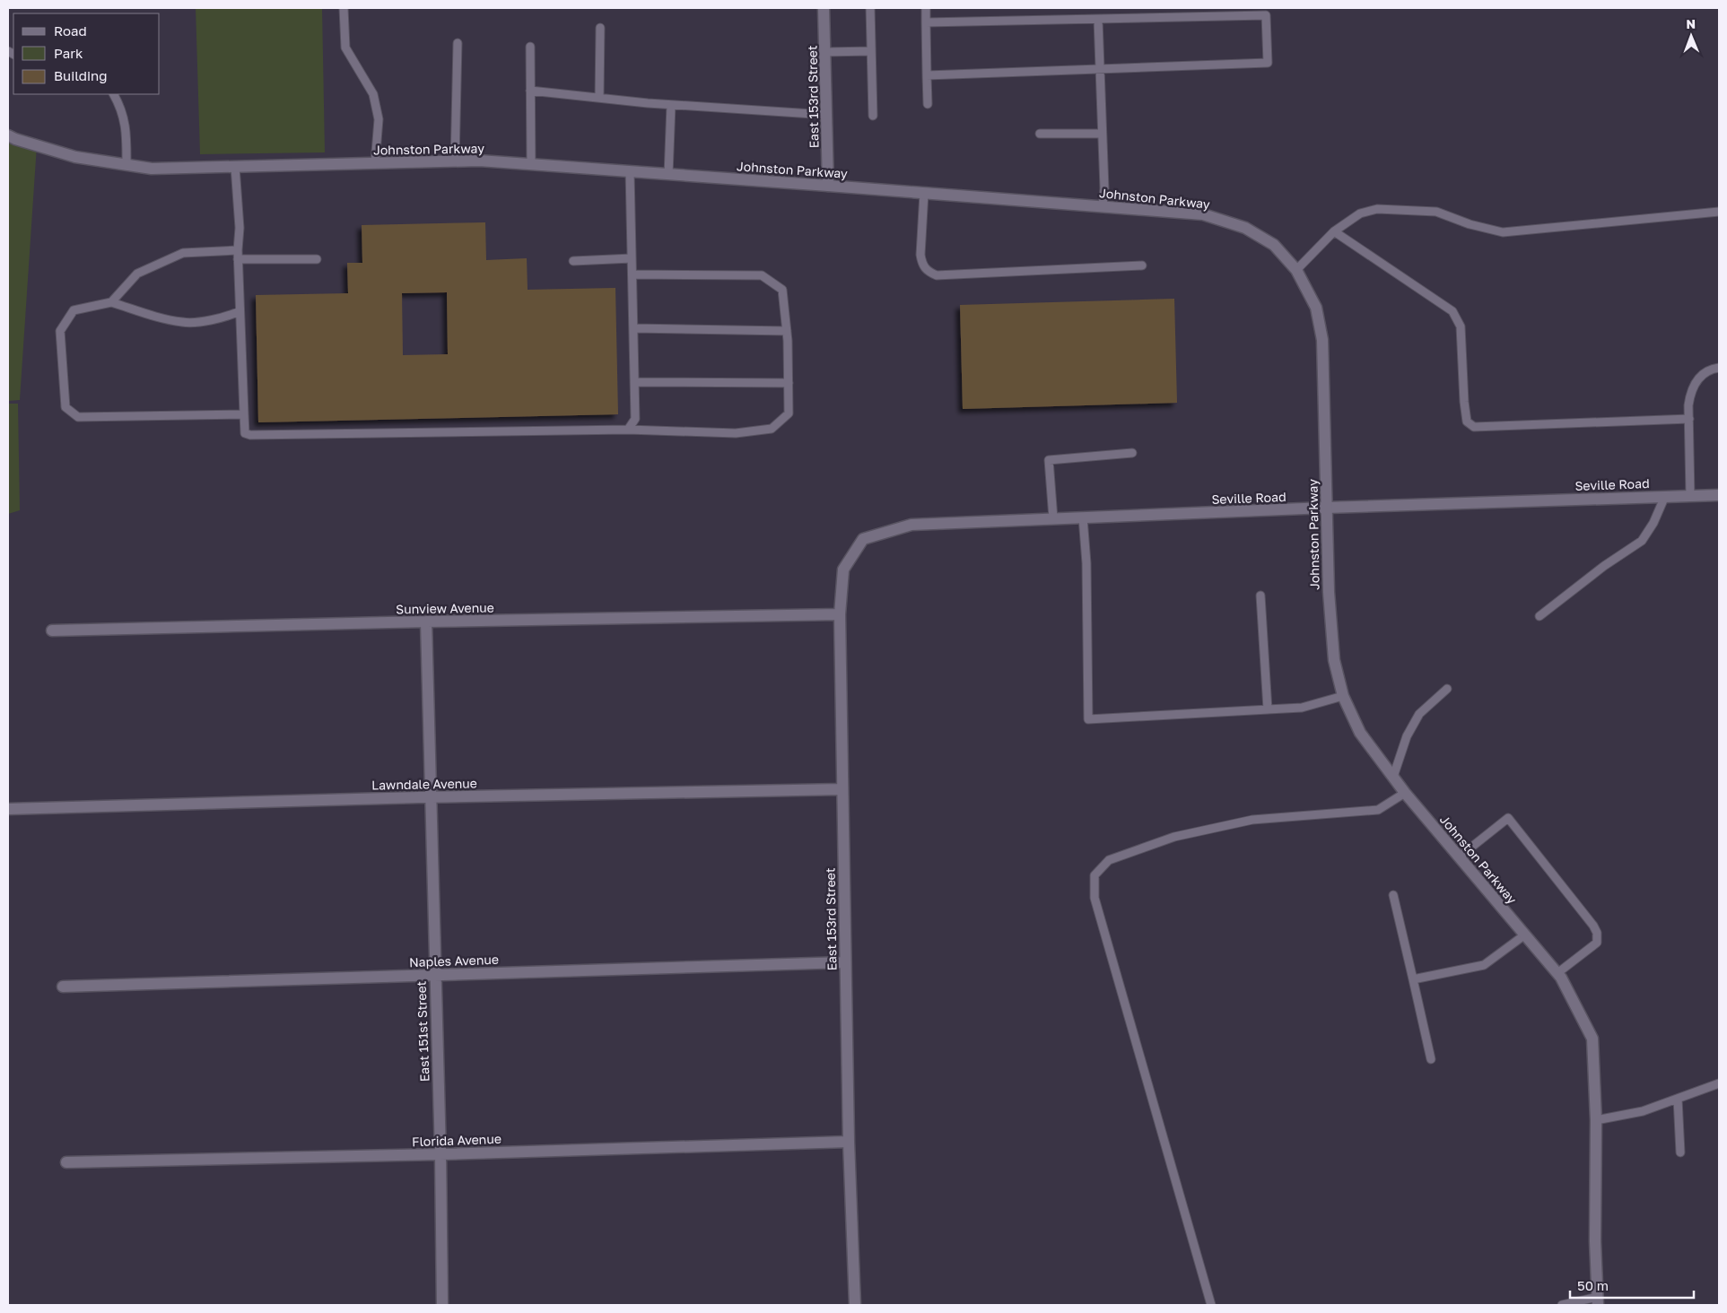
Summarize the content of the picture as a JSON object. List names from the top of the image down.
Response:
{
  "streets": {
    "street": [
      "East 153rd Street",
      "Johnston Parkway",
      "Seville Road",
      "Sunview Avenue",
      "Lawndale Avenue",
      "Naples Avenue",
      "East 151st Street",
      "Florida Avenue"
    ]
  },
  "crossings": [
    ["East 153rd Street", "Johnston Parkway"],
    ["East 153rd Street", "Seville Road"],
    ["East 153rd Street", "Sunview Avenue"],
    ["East 153rd Street", "Lawndale Avenue"],
    ["East 153rd Street", "Naples Avenue"],
    ["East 153rd Street", "Florida Avenue"],
    ["Johnston Parkway", "Seville Road"],
    ["Sunview Avenue", "East 151st Street"],
    ["Lawndale Avenue", "East 151st Street"],
    ["Naples Avenue", "East 151st Street"],
    ["East 151st Street", "Florida Avenue"]
  ],
  "legend": ["Road", "Park", "Building"],
  "scale_bar": "50 m",
  "north": "top"
}
